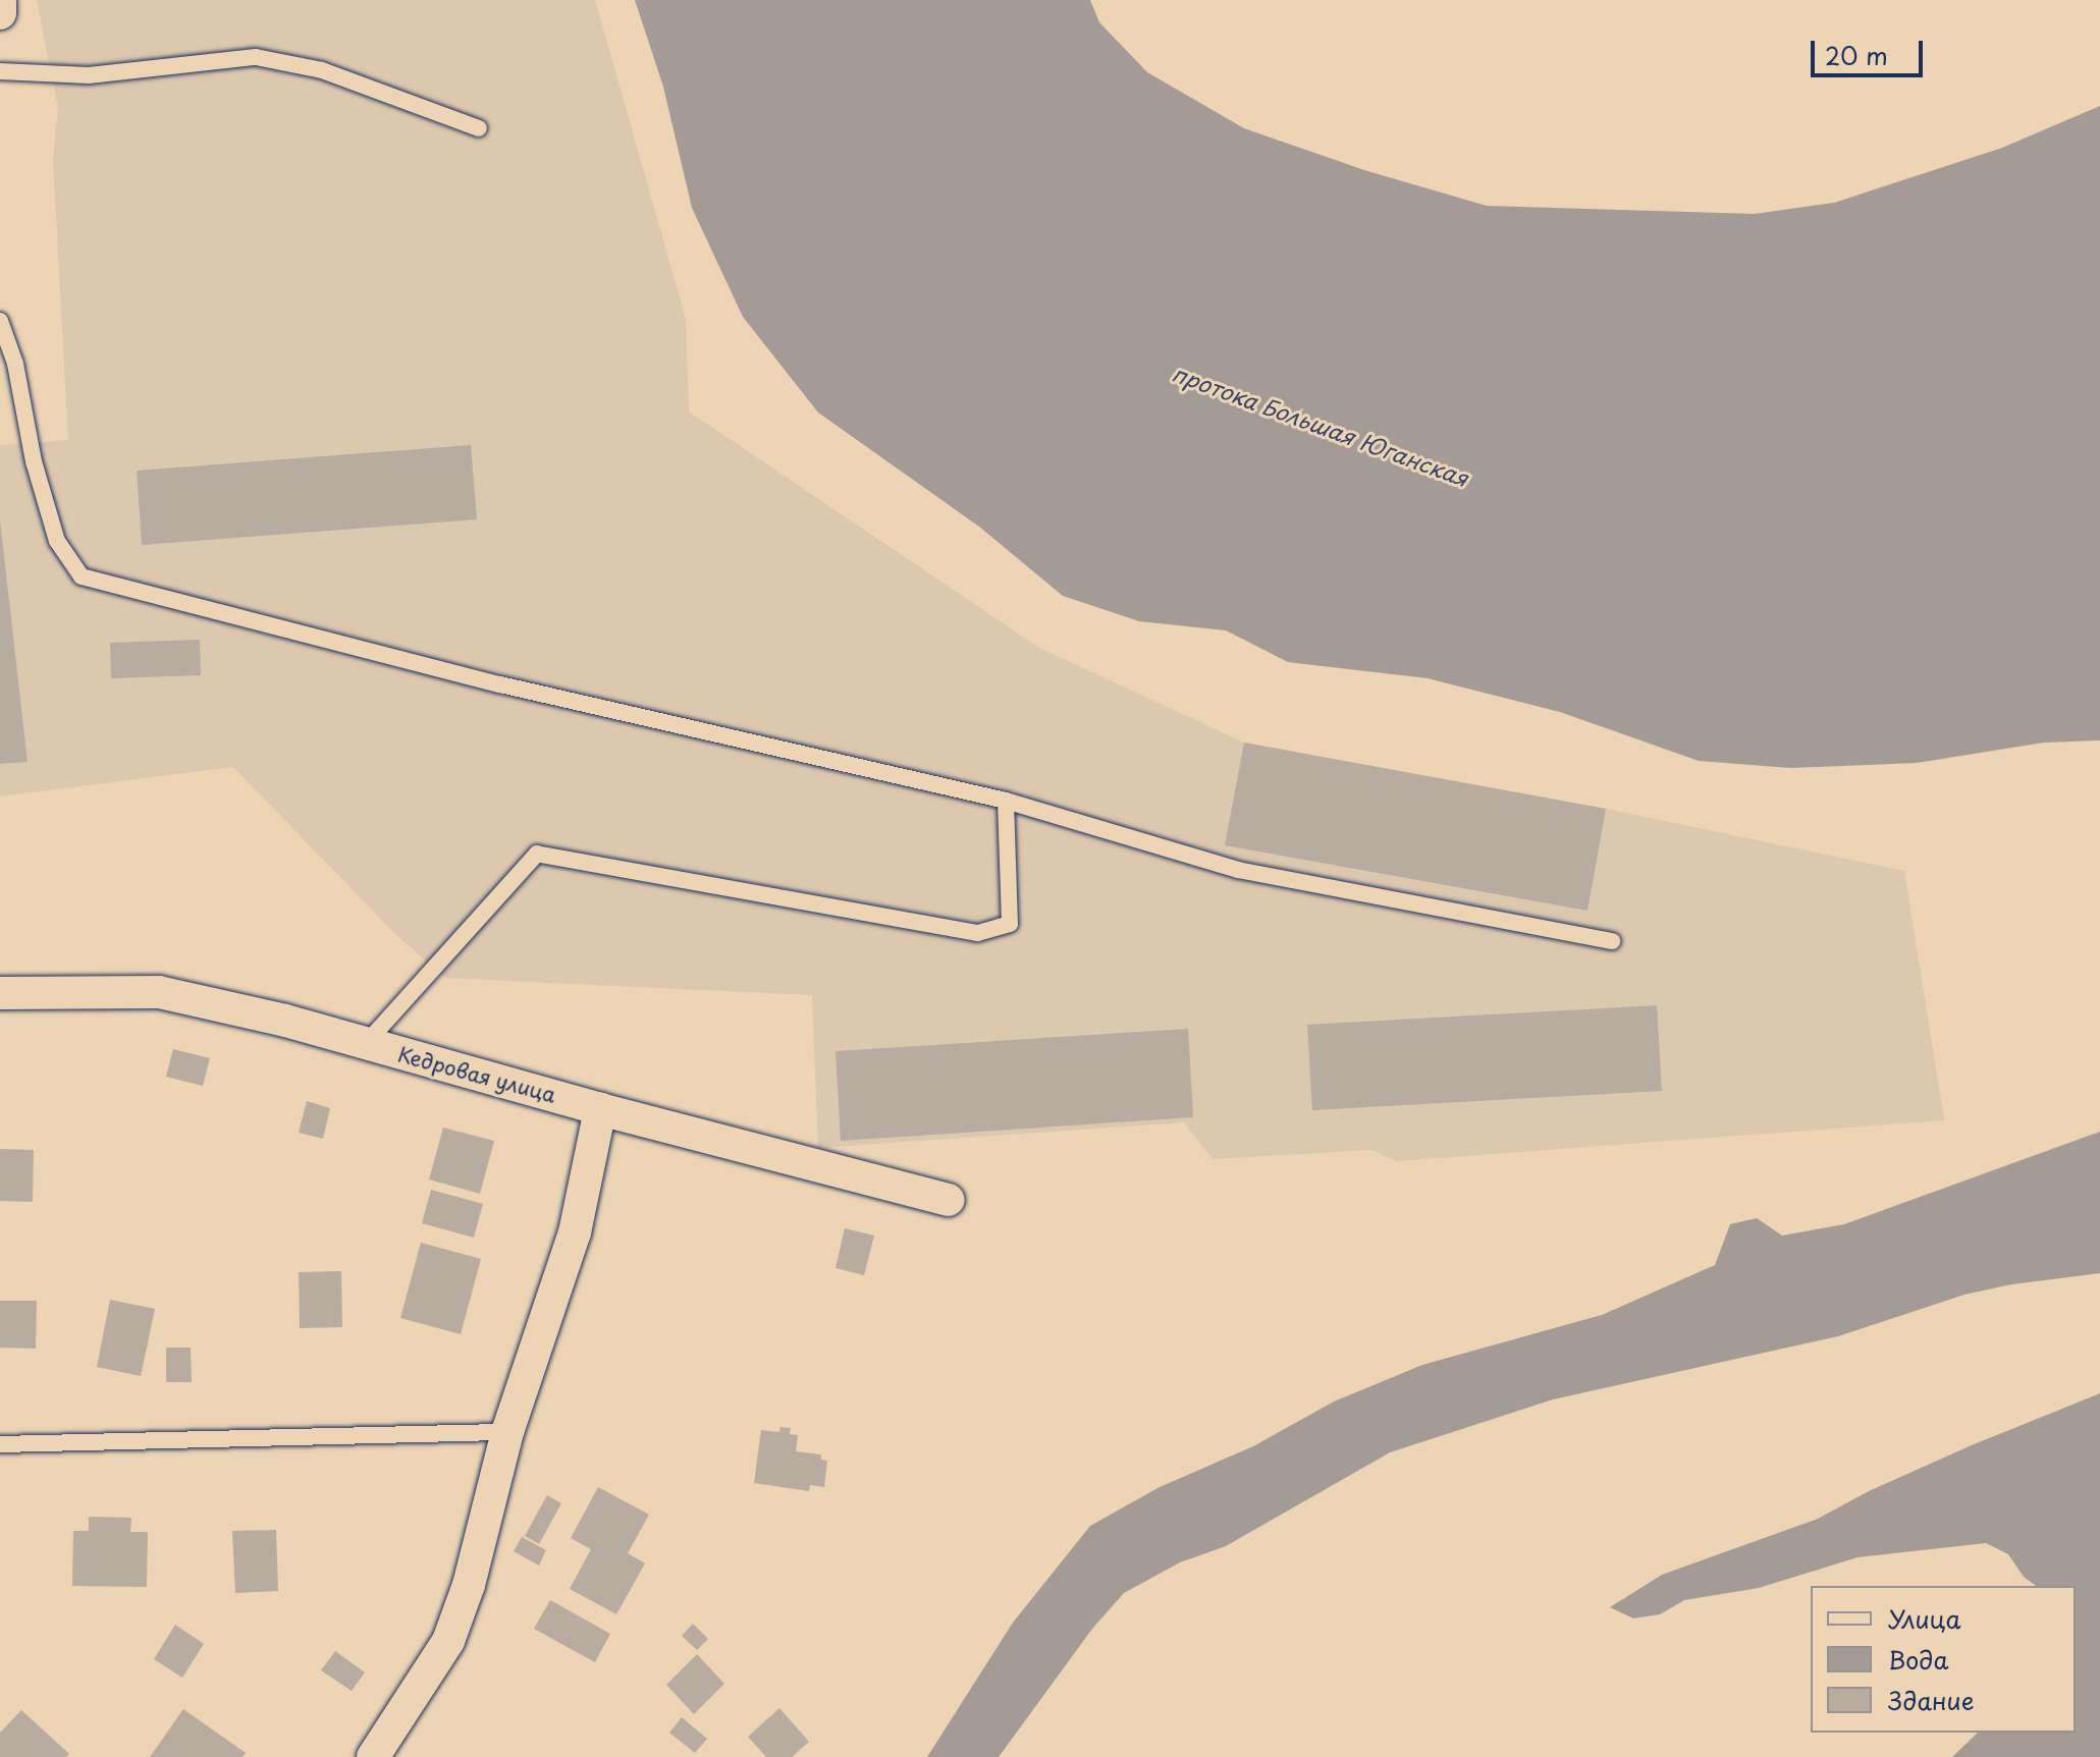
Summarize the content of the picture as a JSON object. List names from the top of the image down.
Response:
{
  "streets": {
    "street": ["Кедровая улица"]
  },
  "water": ["протока Большая Юганская"],
  "legend": ["Улица", "Вода", "Здание"],
  "scale_bar": "20 m"
}
